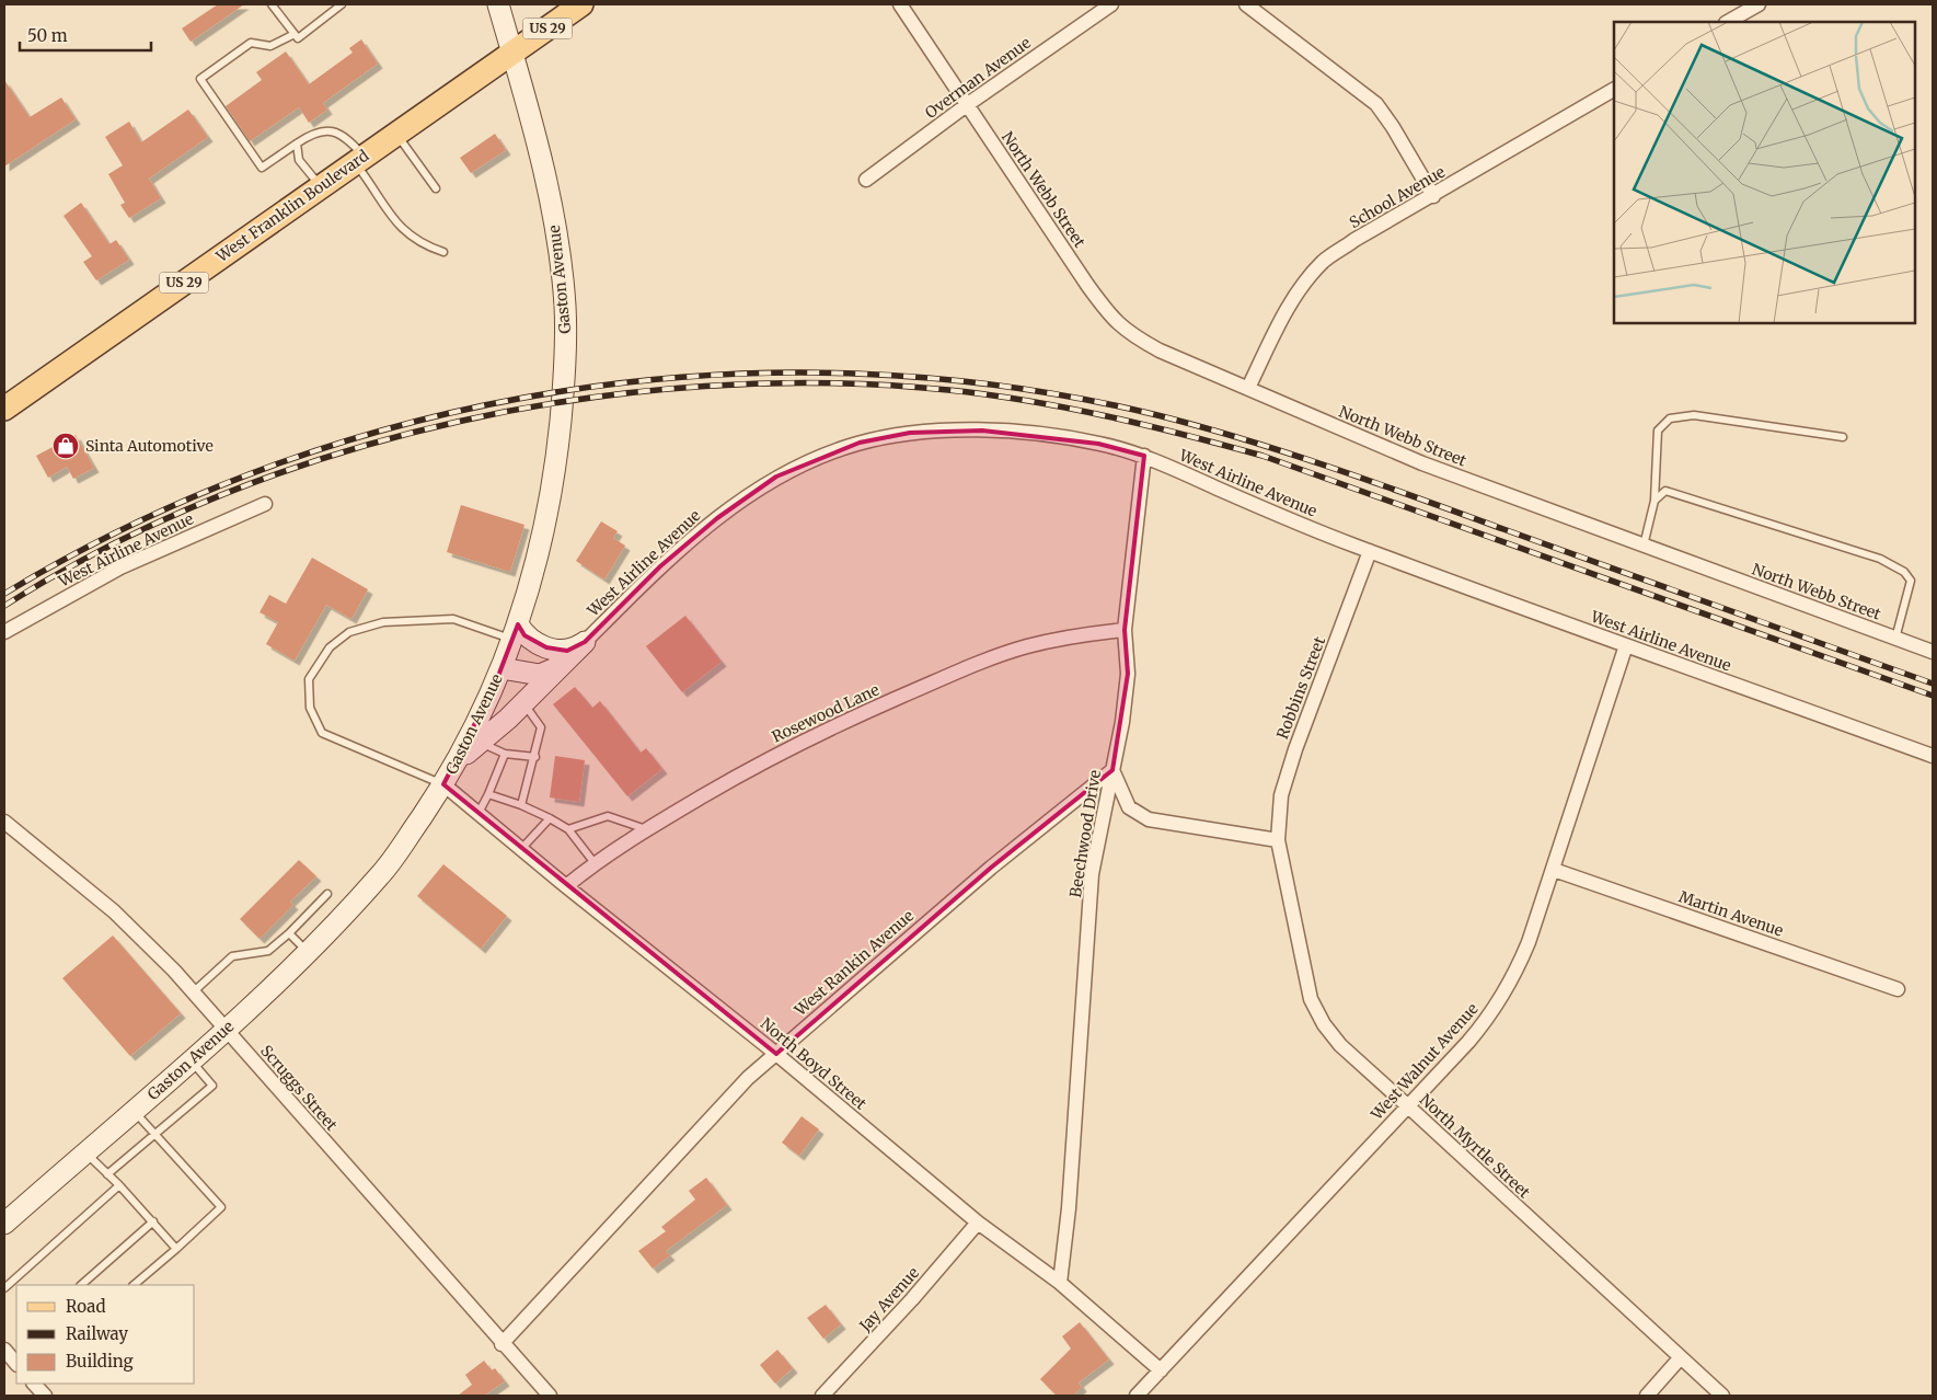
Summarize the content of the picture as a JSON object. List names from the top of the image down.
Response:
{
  "streets": {
    "main road": ["US 29", "West Franklin Boulevard", "Gaston Avenue"],
    "street": [
      "Overman Avenue",
      "North Webb Street",
      "School Avenue",
      "West Airline Avenue",
      "Robbins Street",
      "Rosewood Lane",
      "Beechwood Drive",
      "Martin Avenue",
      "West Rankin Avenue",
      "West Walnut Avenue",
      "North Boyd Street",
      "Scruggs Street",
      "North Myrtle Street",
      "Jay Avenue"
    ]
  },
  "crossings": [
    ["Overman Avenue", "North Webb Street"],
    ["North Webb Street", "School Avenue"],
    ["West Franklin Boulevard", "Gaston Avenue"],
    ["Gaston Avenue", "North Boyd Street"],
    ["Gaston Avenue", "Scruggs Street"],
    ["West Airline Avenue", "Robbins Street"],
    ["West Airline Avenue", "Beechwood Drive"],
    ["West Airline Avenue", "West Walnut Avenue"],
    ["Robbins Street", "North Myrtle Street"],
    ["Rosewood Lane", "Beechwood Drive"],
    ["Rosewood Lane", "North Boyd Street"],
    ["Beechwood Drive", "West Rankin Avenue"],
    ["Beechwood Drive", "North Boyd Street"],
    ["Martin Avenue", "West Walnut Avenue"],
    ["West Rankin Avenue", "North Boyd Street"],
    ["West Rankin Avenue", "Scruggs Street"],
    ["West Walnut Avenue", "North Boyd Street"],
    ["West Walnut Avenue", "North Myrtle Street"],
    ["North Boyd Street", "Jay Avenue"]
  ],
  "places": {
    "shop": ["Sinta Automotive"]
  },
  "legend": ["Road", "Railway", "Building"],
  "scale_bar": "50 m"
}
